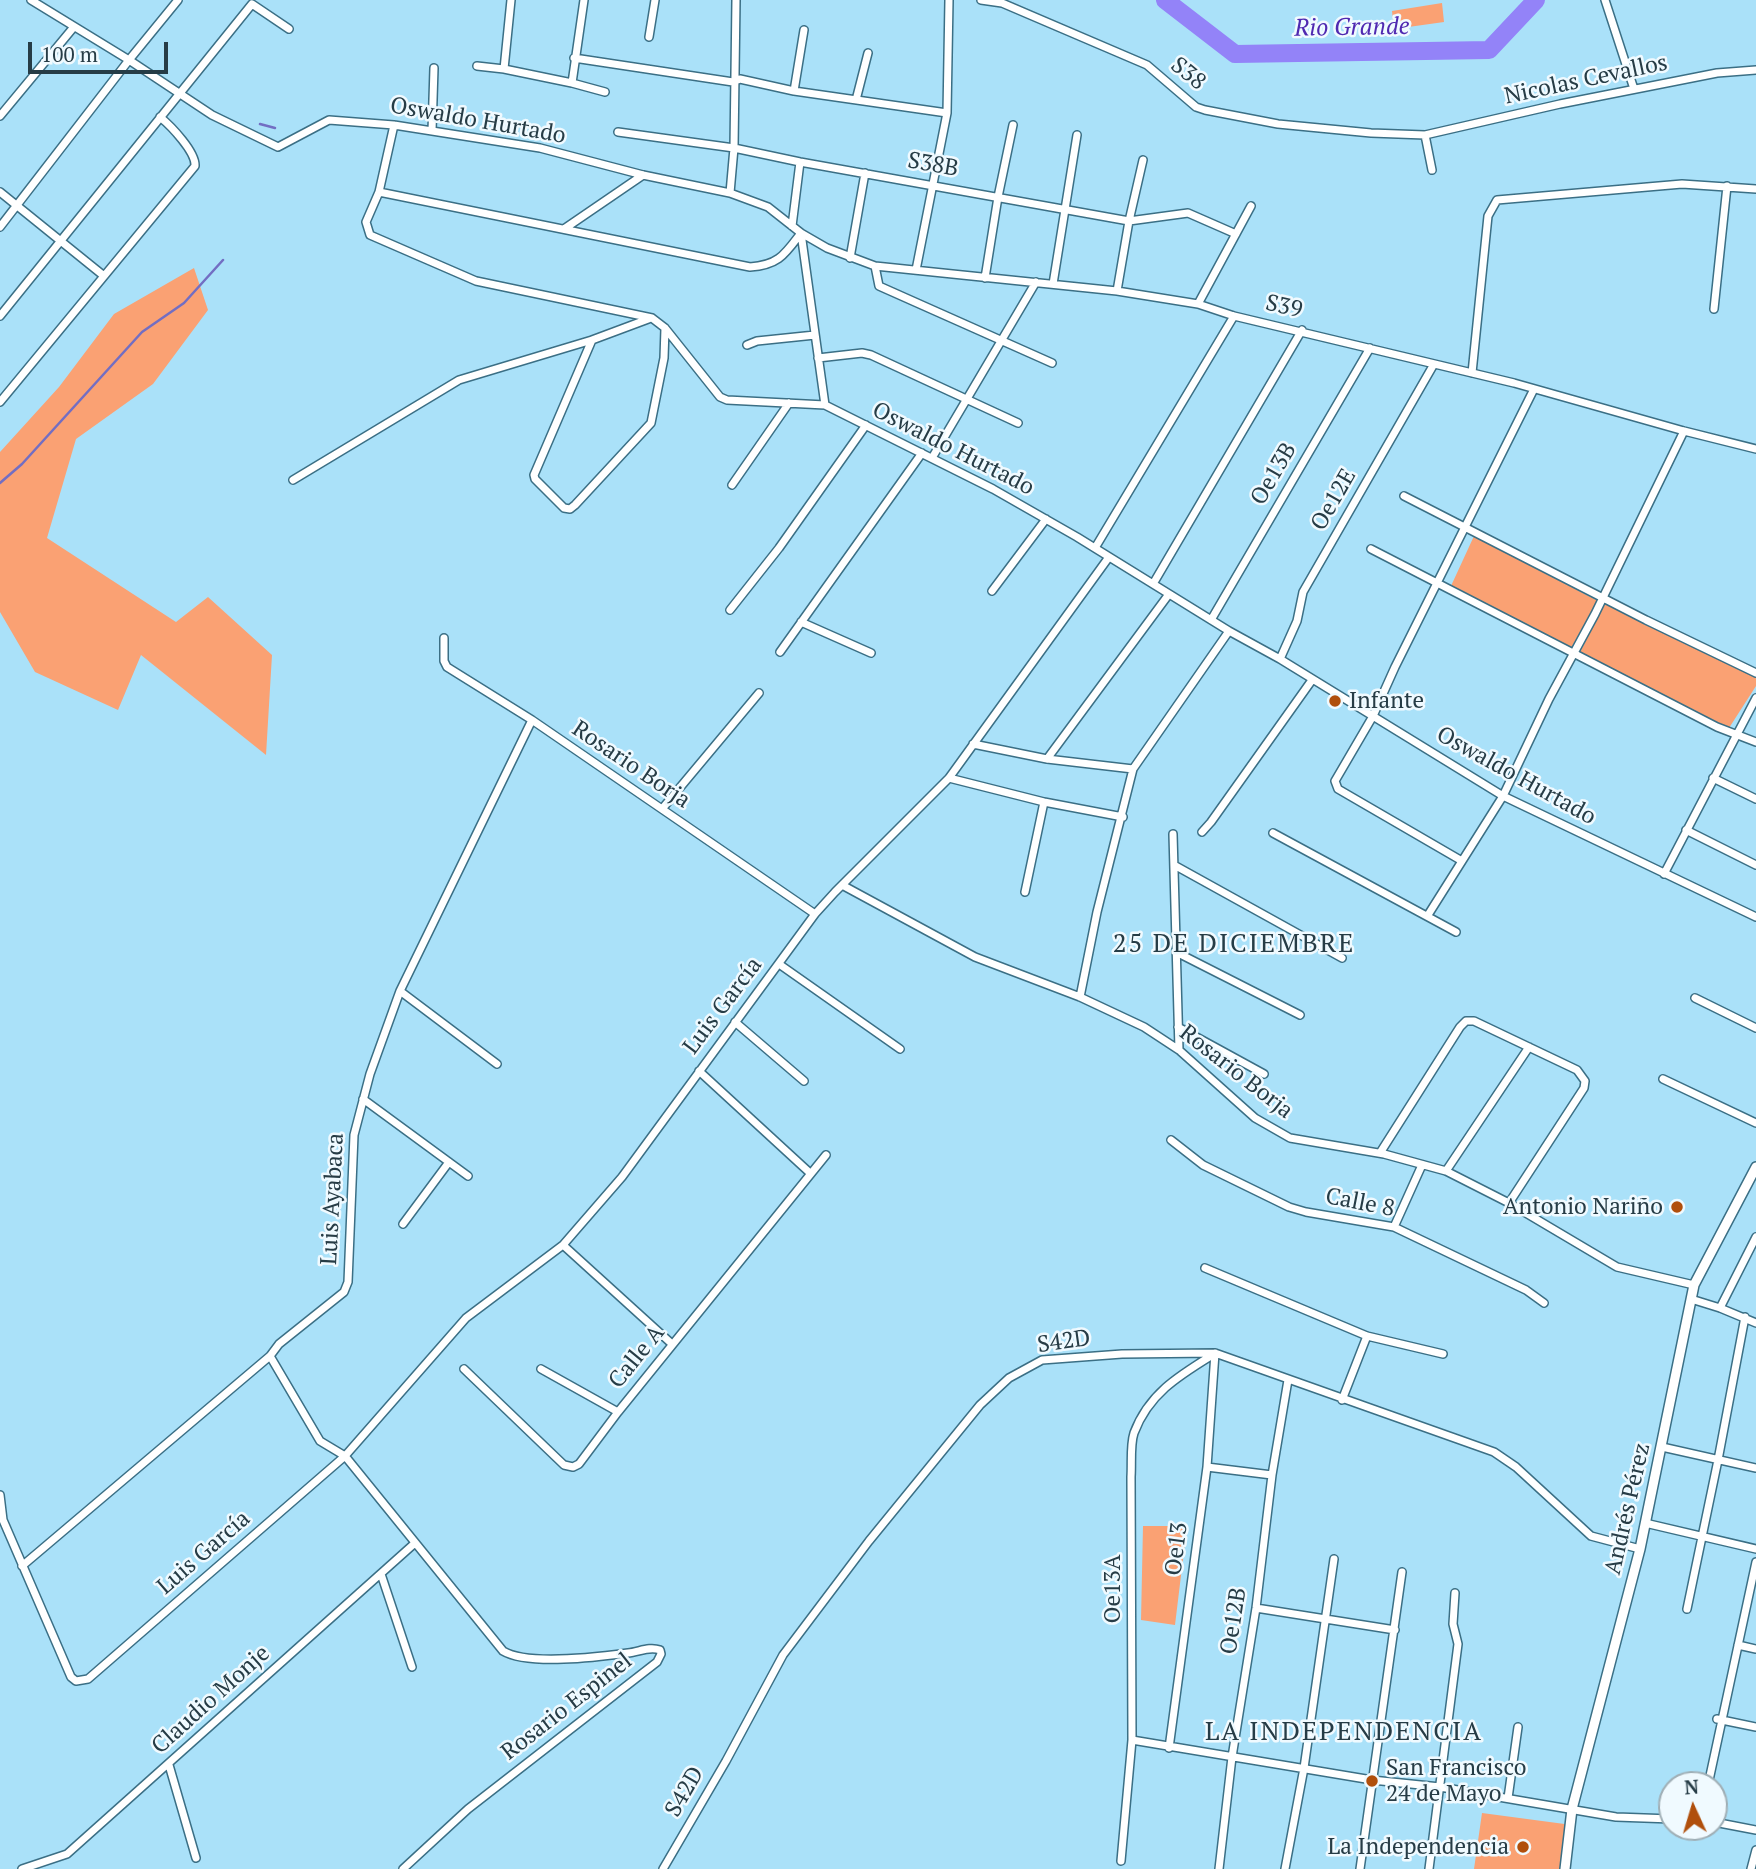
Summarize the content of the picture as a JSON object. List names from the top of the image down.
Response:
{
  "streets": {
    "street": [
      "S38",
      "Nicolas Cevallos",
      "Oswaldo Hurtado",
      "S38B",
      "S39",
      "Oe13B",
      "Oe12E",
      "Rosario Borja",
      "Luis García",
      "Luis Ayabaca",
      "Calle 8",
      "S42D",
      "Calle A",
      "Andrés Pérez",
      "Oe13",
      "Oe13A",
      "Oe12B",
      "Claudio Monje",
      "Rosario Espinel"
    ]
  },
  "crossings": [
    ["S38", "Nicolas Cevallos"],
    ["Oswaldo Hurtado", "S39"],
    ["Oswaldo Hurtado", "Oe13B"],
    ["Oswaldo Hurtado", "Oe12E"],
    ["Oswaldo Hurtado", "Luis García"],
    ["S39", "Oe13B"],
    ["S39", "Oe12E"],
    ["Rosario Borja", "Luis García"],
    ["Rosario Borja", "Luis Ayabaca"],
    ["Rosario Borja", "Andrés Pérez"],
    ["Luis García", "Luis Ayabaca"],
    ["Luis García", "Rosario Espinel"],
    ["S42D", "Andrés Pérez"],
    ["S42D", "Oe13"],
    ["S42D", "Oe13A"],
    ["S42D", "Oe12B"],
    ["Oe13", "Oe13A"],
    ["Claudio Monje", "Rosario Espinel"]
  ],
  "districts": ["25 DE DICIEMBRE", "LA INDEPENDENCIA"],
  "water": ["Rio Grande"],
  "places": [
    "Infante",
    "Antonio Nariño",
    "San Francisco 24 de Mayo",
    "La Independencia"
  ],
  "scale_bar": "100 m",
  "north": "top"
}
